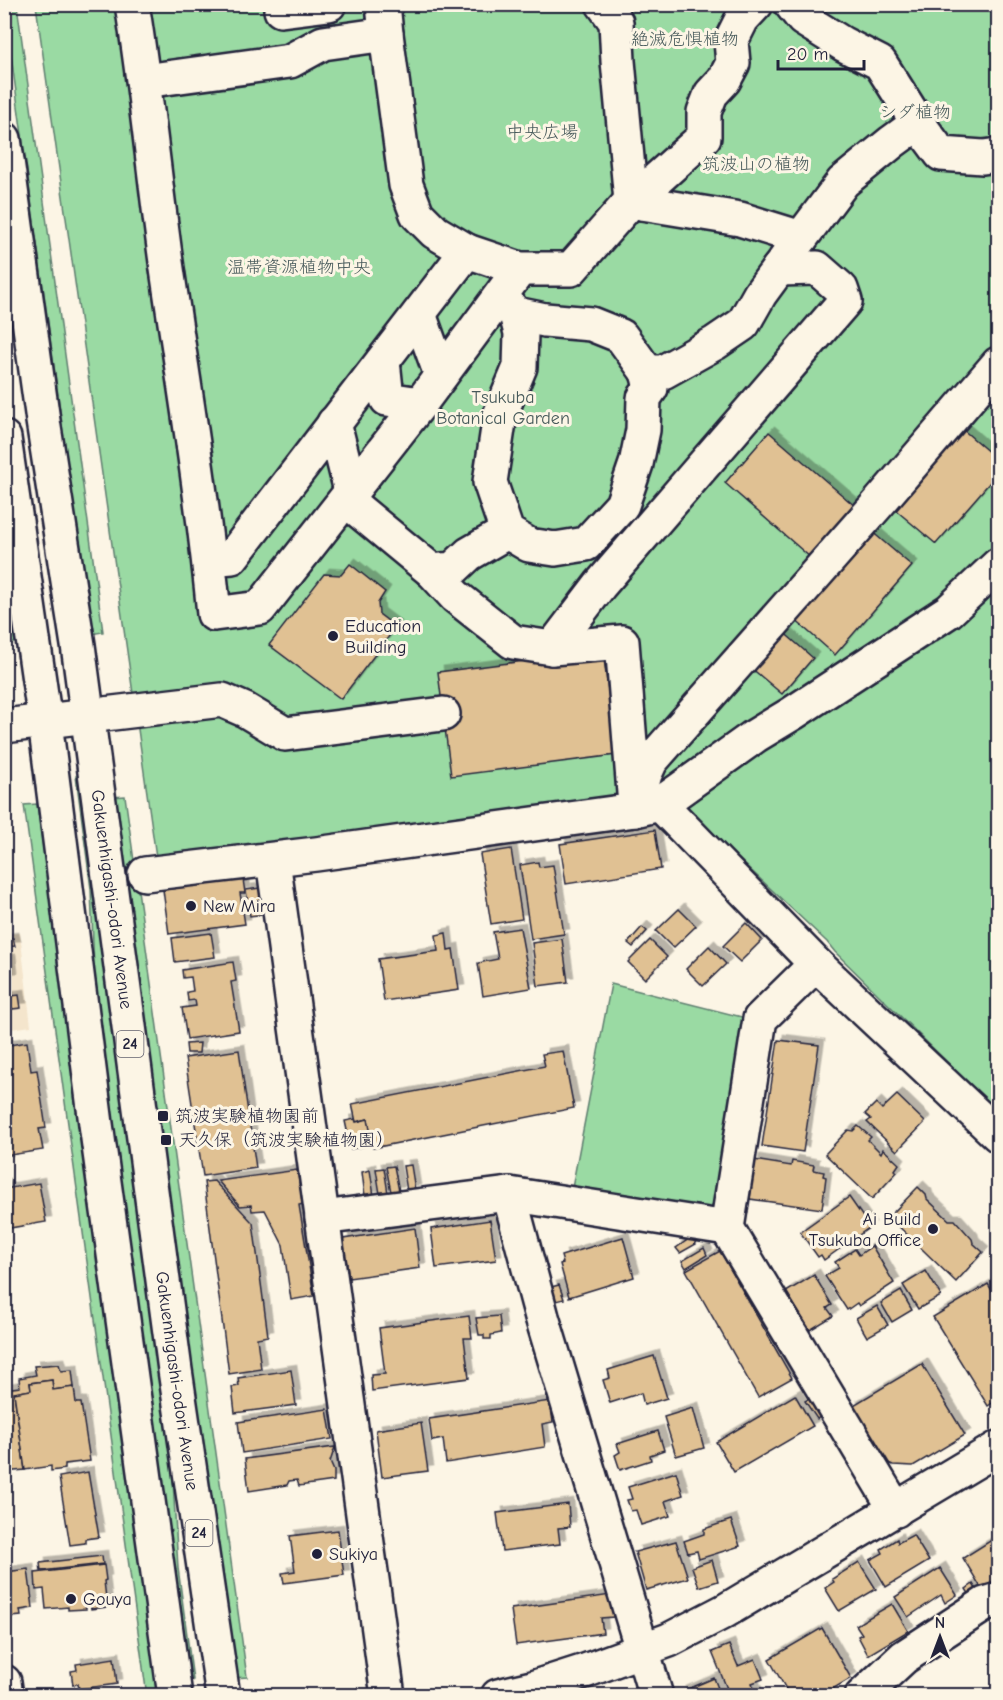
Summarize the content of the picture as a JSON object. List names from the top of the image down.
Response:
{
  "streets": {
    "street": ["Gakuenhigashi-odori Avenue", "24"]
  },
  "parks": [
    "絶滅危惧植物",
    "シダ植物",
    "中央広場",
    "筑波山の植物",
    "温帯資源植物中央",
    "Tsukuba Botanical Garden"
  ],
  "places": {
    "other": [
      "Education Building",
      "New Mira",
      "Ai Build Tsukuba Office",
      "Sukiya",
      "Gouya"
    ],
    "transit": ["筑波実験植物園前", "天久保（筑波実験植物園）"]
  },
  "scale_bar": "20 m",
  "north": "top"
}
